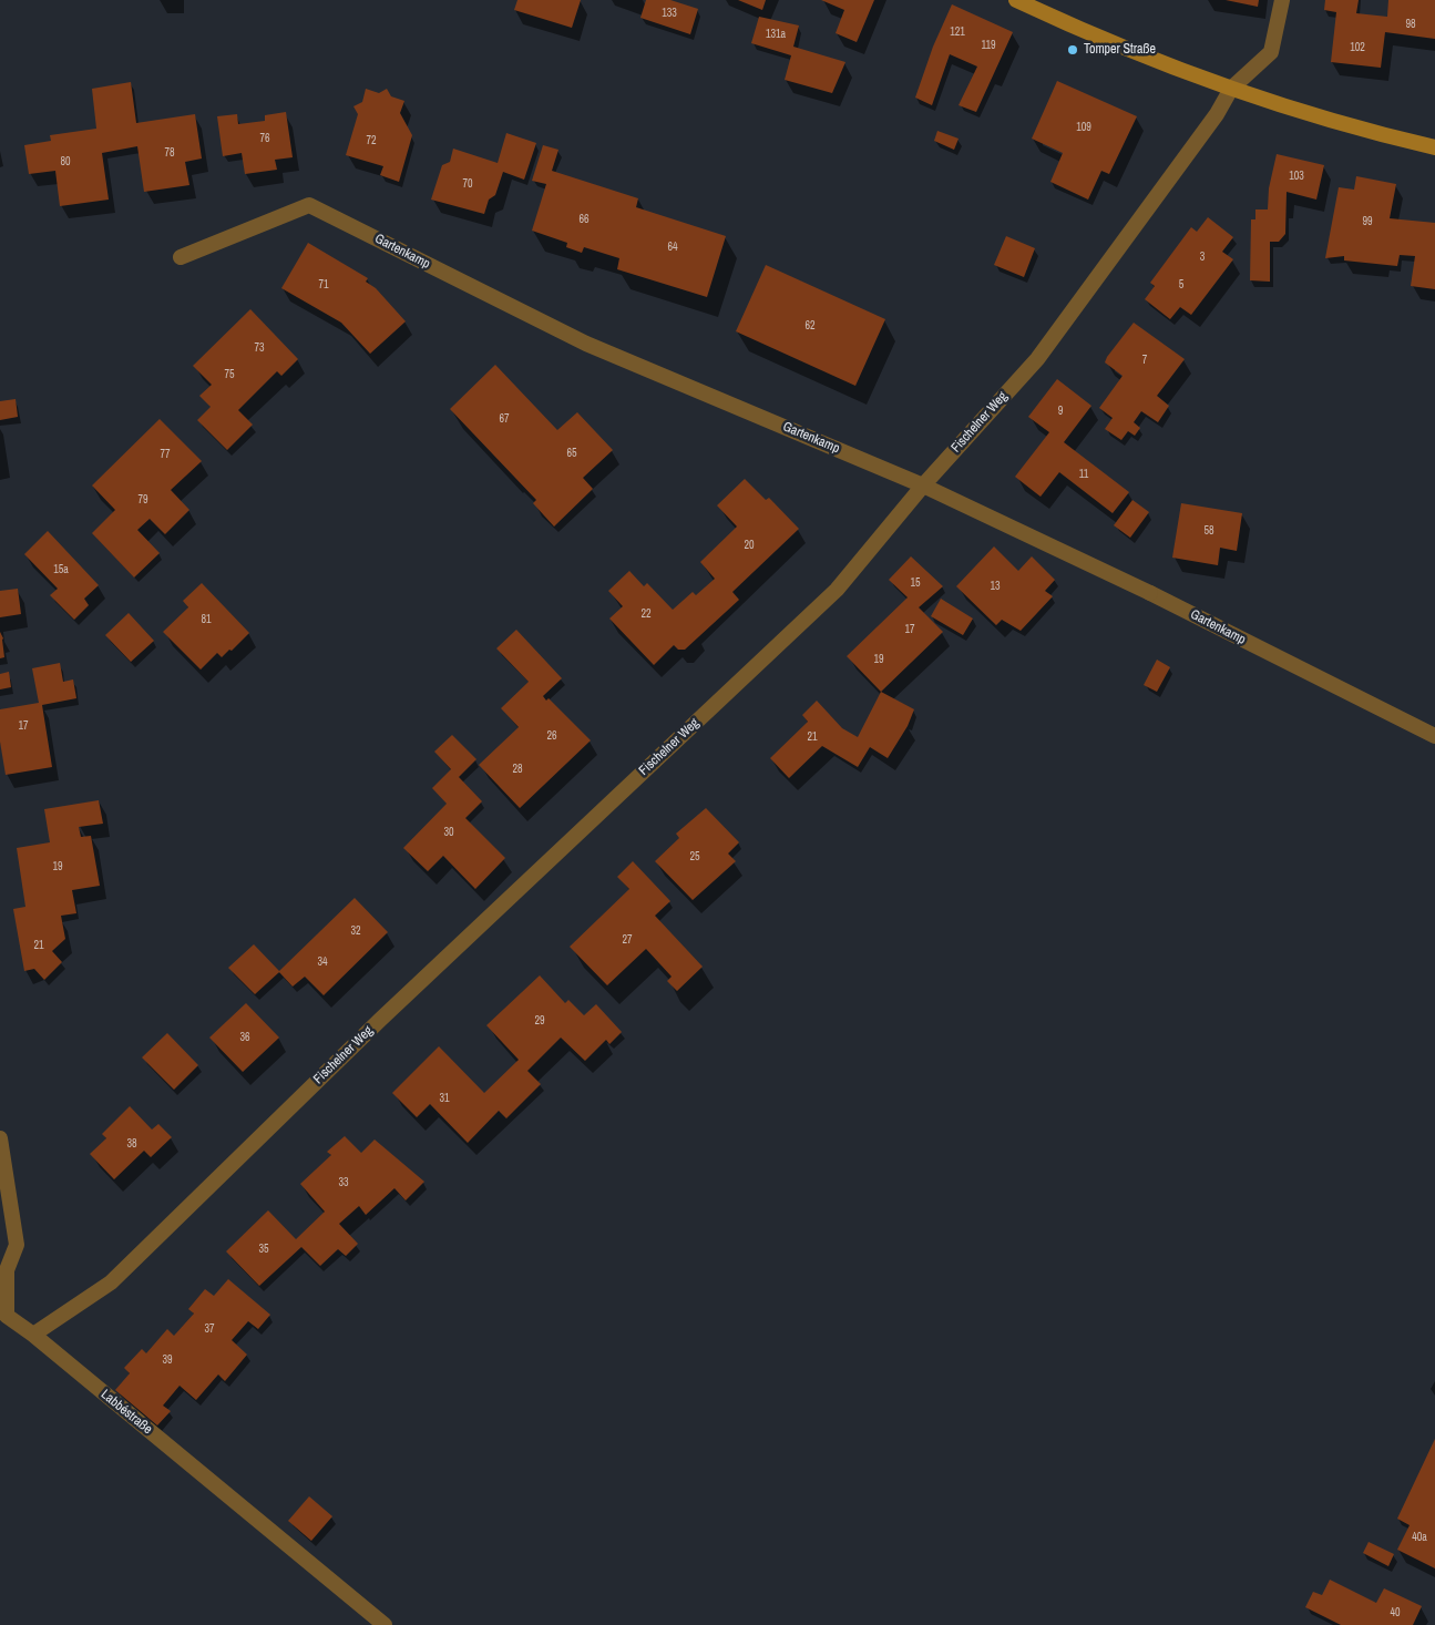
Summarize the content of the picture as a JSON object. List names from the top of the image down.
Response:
{
  "streets": {
    "street": ["Gartenkamp", "Fischelner Weg", "Labbéstraße"]
  },
  "crossings": [
    ["Gartenkamp", "Fischelner Weg"],
    ["Fischelner Weg", "Labbéstraße"]
  ],
  "places": ["Tomper Straße"],
  "house_numbers": [
    "133",
    "98",
    "121",
    "131a",
    "119",
    "102",
    "109",
    "76",
    "72",
    "78",
    "80",
    "103",
    "70",
    "66",
    "99",
    "64",
    "3",
    "71",
    "5",
    "62",
    "73",
    "7",
    "75",
    "9",
    "67",
    "65",
    "77",
    "11",
    "79",
    "58",
    "20",
    "15a",
    "15",
    "13",
    "22",
    "81",
    "17",
    "19",
    "17",
    "26",
    "21",
    "28",
    "30",
    "25",
    "19",
    "32",
    "27",
    "21",
    "34",
    "29",
    "36",
    "31",
    "38",
    "33",
    "35",
    "37",
    "39",
    "40a",
    "40"
  ]
}
